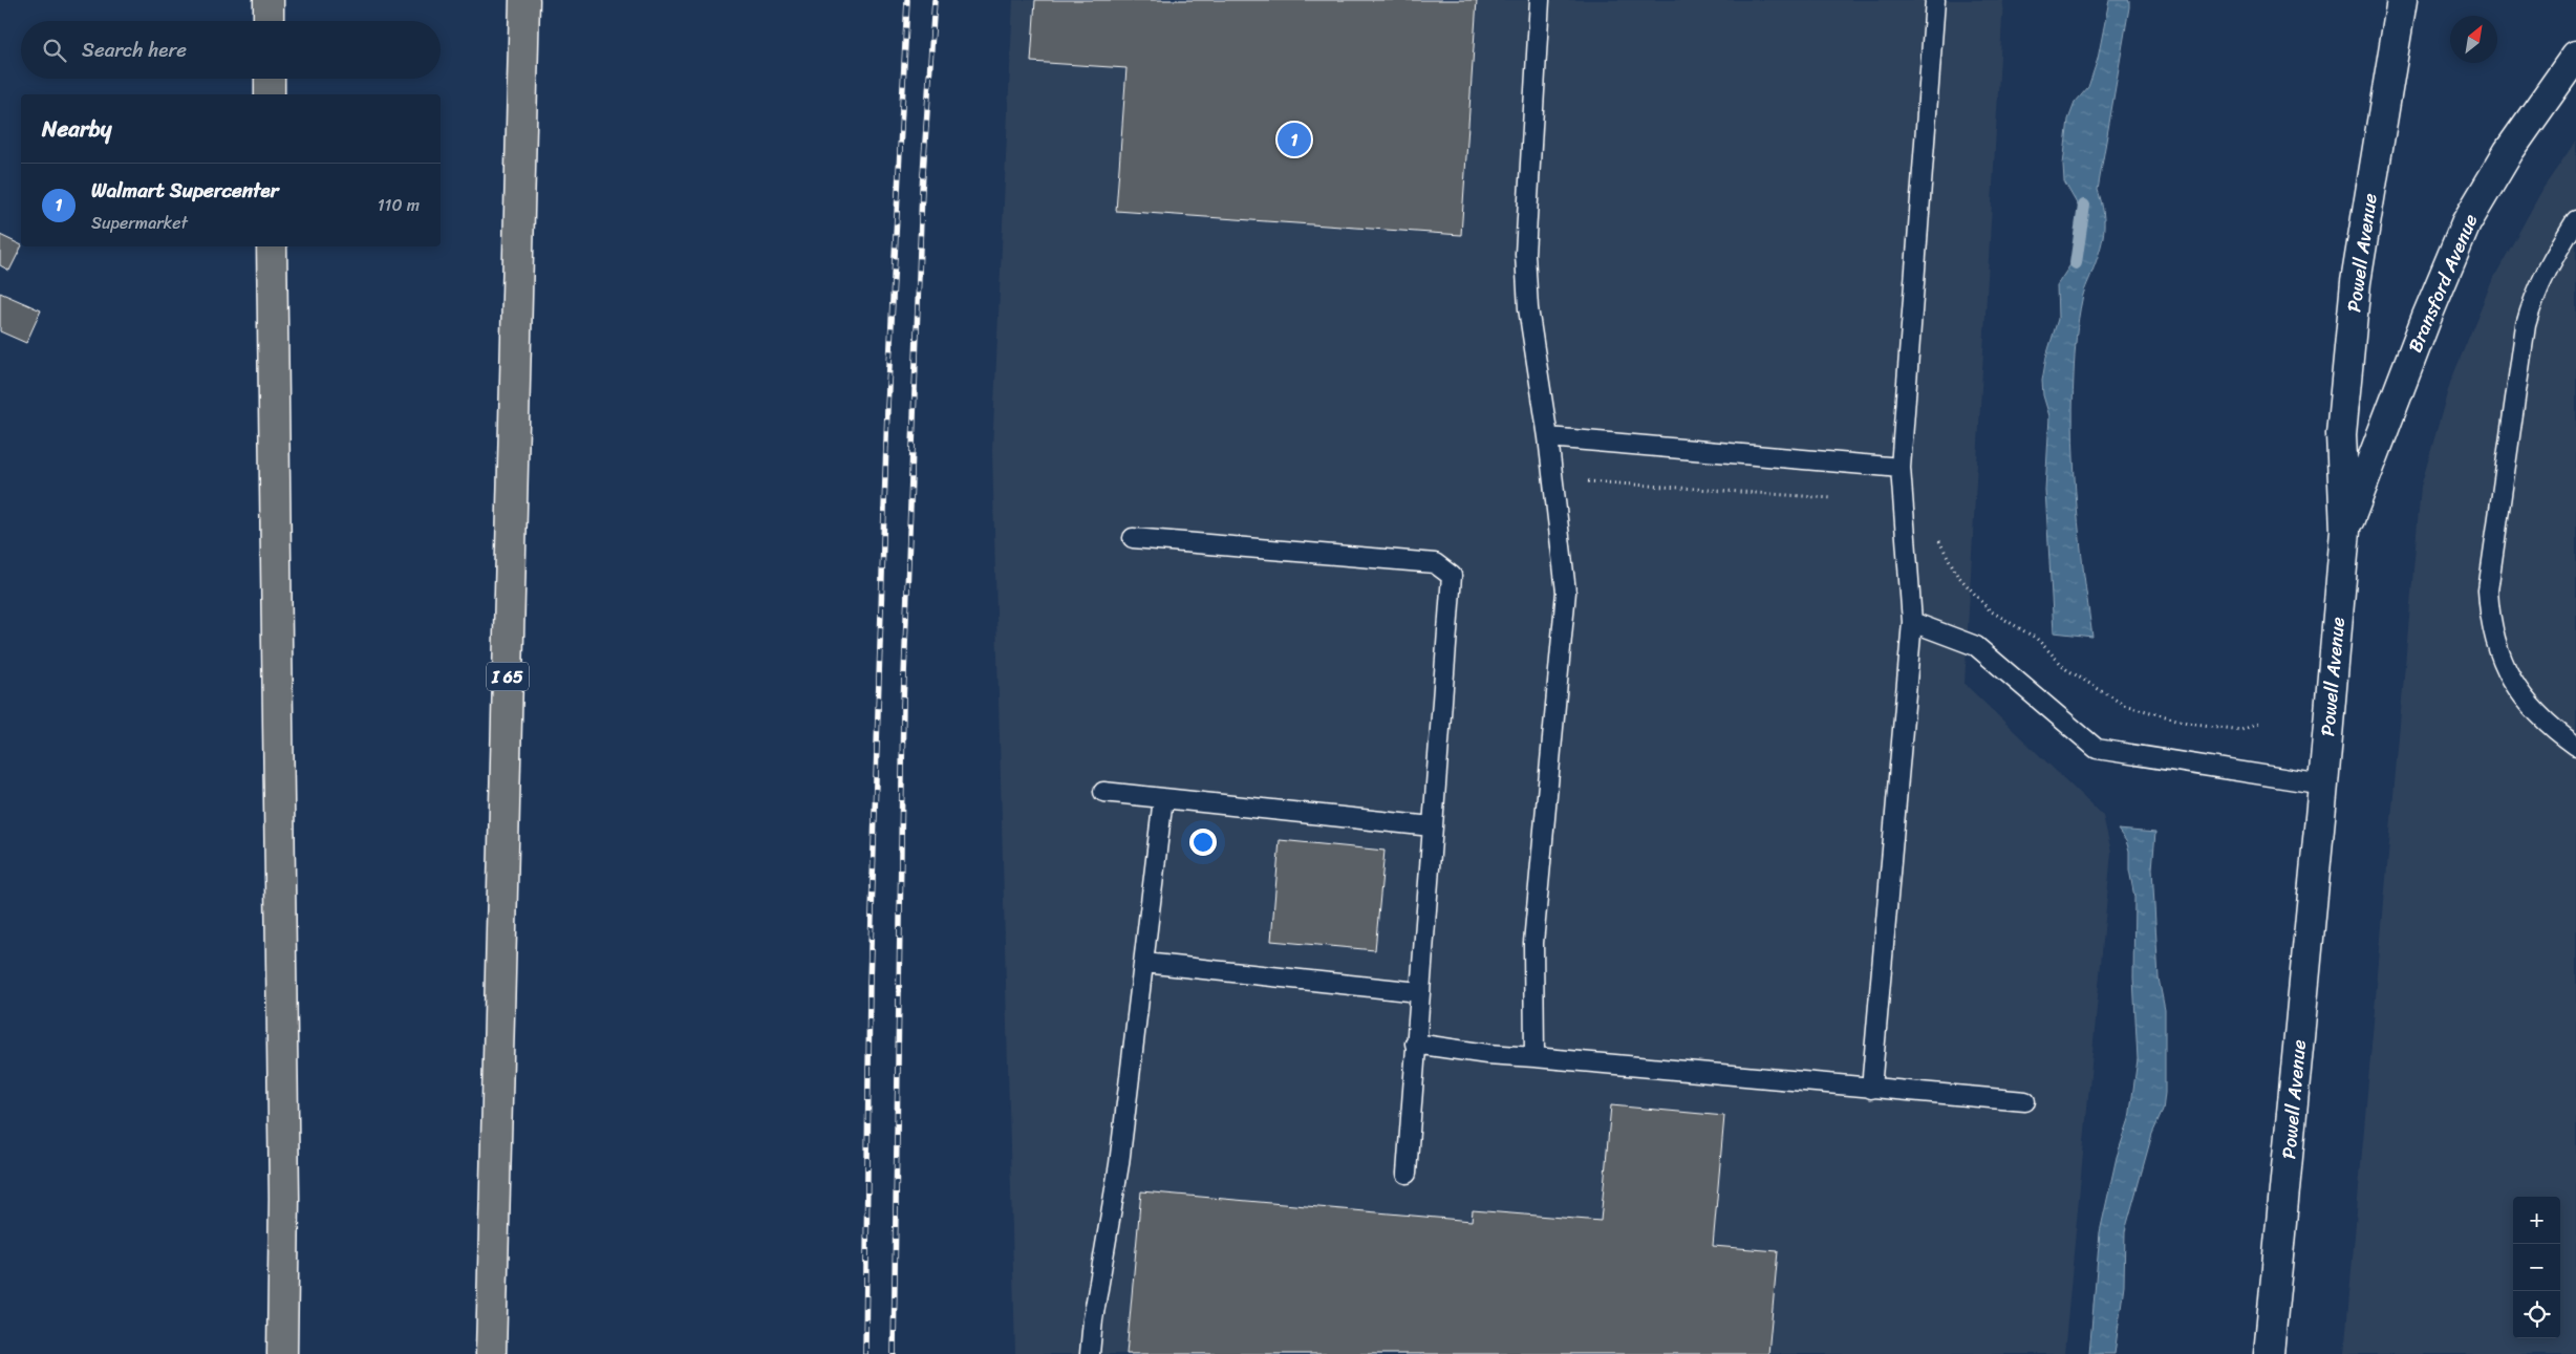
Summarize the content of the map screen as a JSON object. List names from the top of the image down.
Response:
{
  "streets": {
    "highway": ["I 65"],
    "main road": ["Powell Avenue", "Bransford Avenue"]
  },
  "crossings": [
    ["Powell Avenue", "Bransford Avenue"]
  ],
  "north": "top right",
  "page": {
    "search": "Search here",
    "heading": "Nearby",
    "pins": "1",
    "list": [
      {
        "mark": "1",
        "name": "Walmart Supercenter",
        "note": "Supermarket",
        "value": "110 m"
      }
    ],
    "map_buttons": ["+", "−"]
  }
}
